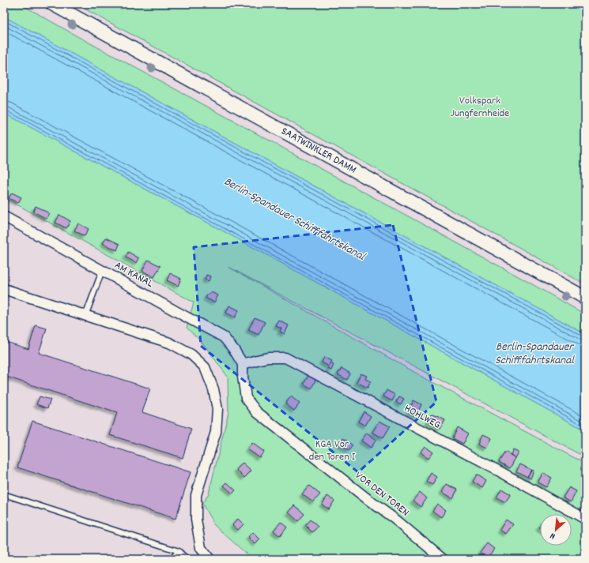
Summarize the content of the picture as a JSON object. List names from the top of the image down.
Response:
{
  "streets": {
    "main road": ["SAATWINKLER DAMM"],
    "street": ["AM KANAL", "HOHLWEG", "VOR DEN TOREN"]
  },
  "crossings": [
    ["AM KANAL", "HOHLWEG"],
    ["AM KANAL", "VOR DEN TOREN"],
    ["HOHLWEG", "VOR DEN TOREN"]
  ],
  "water": ["Berlin-Spandauer Schifffahrtskanal"],
  "parks": ["Volkspark Jungfernheide", "KGA Vor den Toren I"],
  "north": "bottom left"
}
